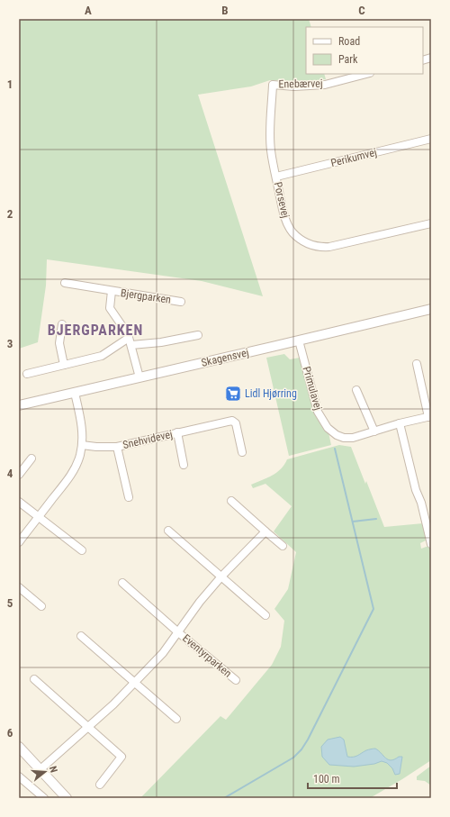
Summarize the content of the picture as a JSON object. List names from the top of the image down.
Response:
{
  "streets": {
    "street": [
      "Enebærvej",
      "Perikumvej",
      "Porsevej",
      "Bjergparken",
      "Skagensvej",
      "Primulavej",
      "Snehvidevej",
      "Eventyrparken"
    ]
  },
  "crossings": [
    ["Enebærvej", "Porsevej"],
    ["Perikumvej", "Porsevej"],
    ["Bjergparken", "Skagensvej"],
    ["Skagensvej", "Primulavej"]
  ],
  "districts": ["BJERGPARKEN"],
  "places": {
    "supermarket": ["Lidl Hjørring"]
  },
  "legend": ["Road", "Park"],
  "scale_bar": "100 m",
  "north": "right",
  "grid": {
    "columns": ["A", "B", "C"],
    "rows": [
      "1",
      "2",
      "3",
      "4",
      "5",
      "6"
    ]
  }
}
